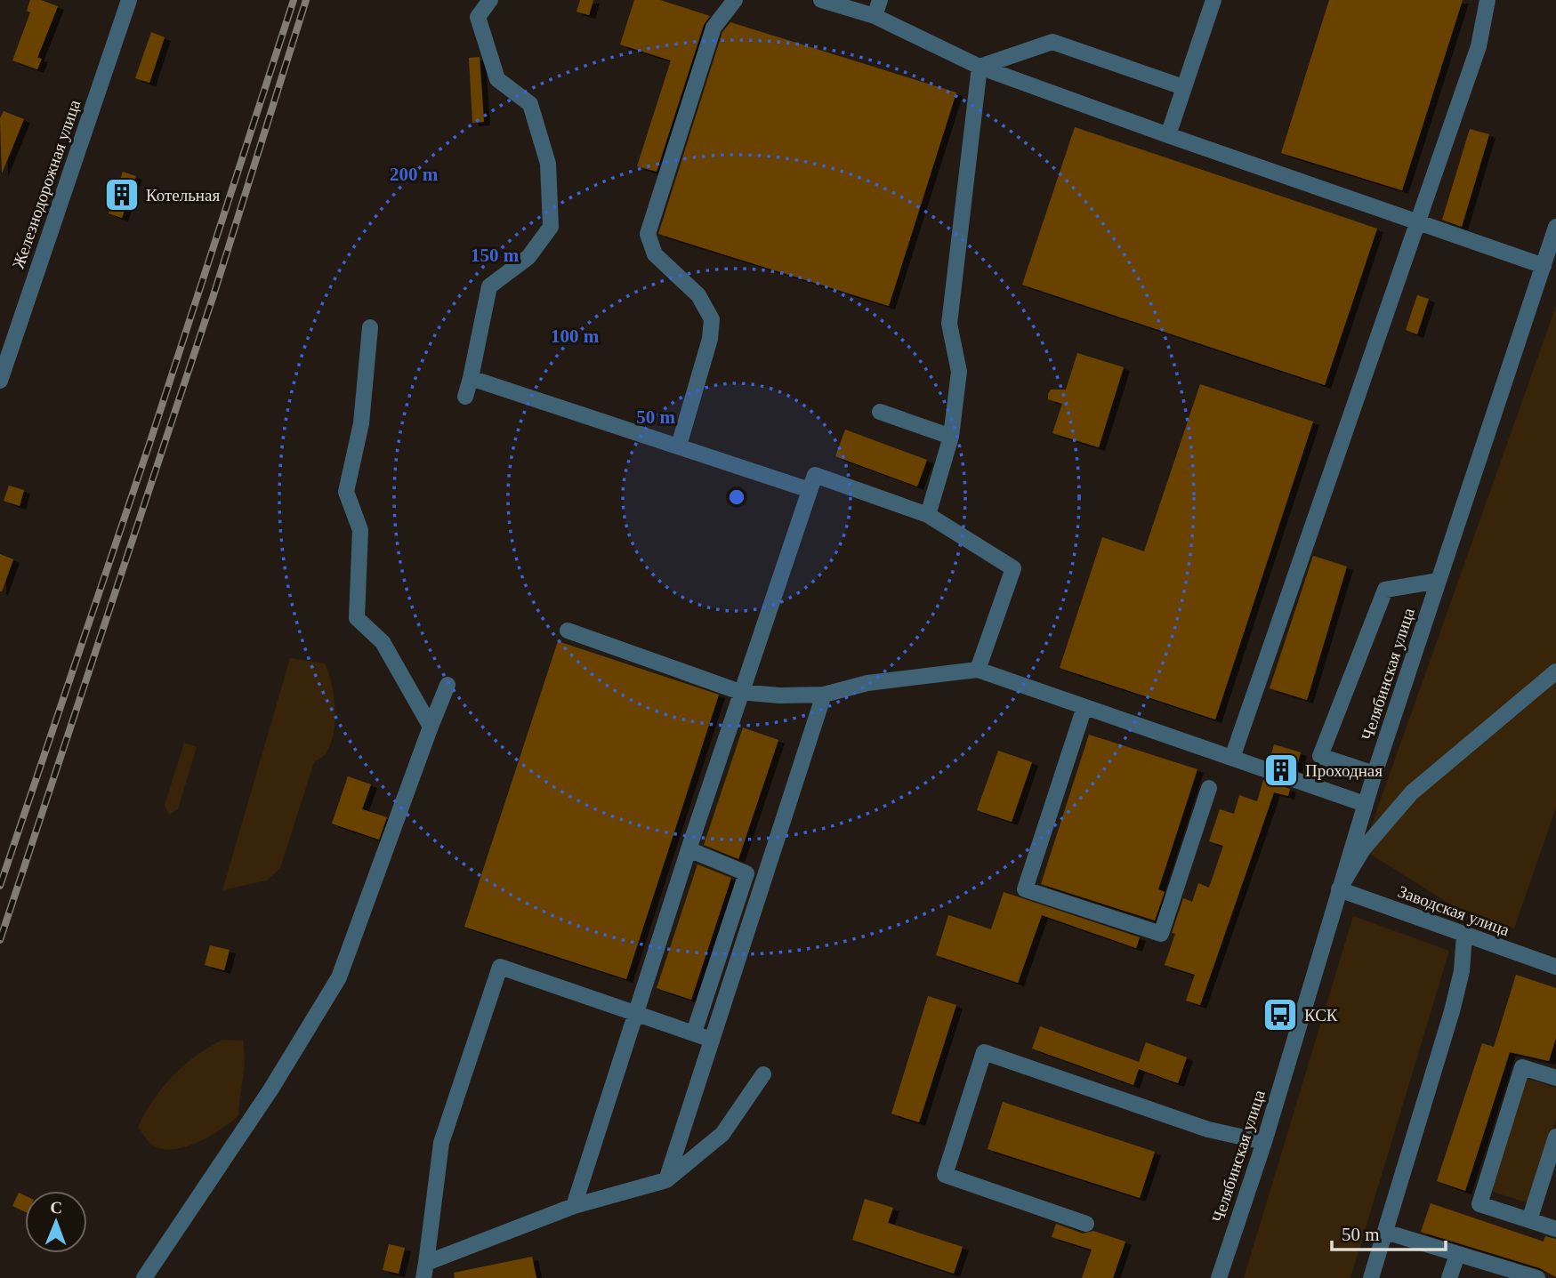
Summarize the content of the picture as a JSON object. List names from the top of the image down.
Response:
{
  "streets": {
    "street": ["Железнодорожная улица", "Челябинская улица", "Заводская улица"]
  },
  "crossings": [
    ["Челябинская улица", "Заводская улица"]
  ],
  "places": {
    "building": ["Котельная", "Проходная"],
    "bus stop": ["КСК"]
  },
  "scale_bar": "50 m",
  "north": "top",
  "rings": [
    "200 m",
    "150 m",
    "100 m",
    "50 m"
  ]
}
